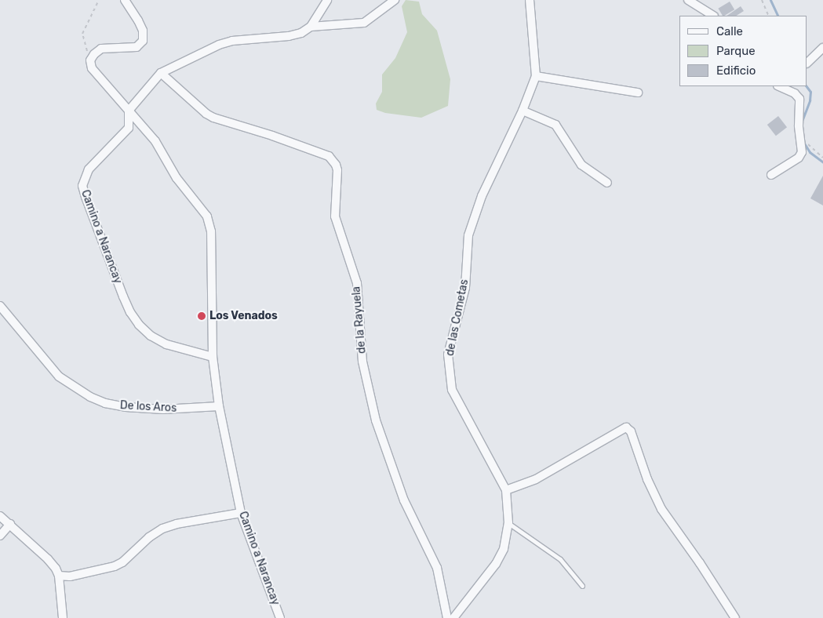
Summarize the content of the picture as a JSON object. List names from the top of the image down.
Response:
{
  "streets": {
    "street": [
      "Camino a Narancay",
      "de las Cometas",
      "de la Rayuela",
      "De los Aros"
    ]
  },
  "crossings": [
    ["Camino a Narancay", "De los Aros"]
  ],
  "places": ["Los Venados"],
  "legend": ["Calle", "Parque", "Edificio"]
}
